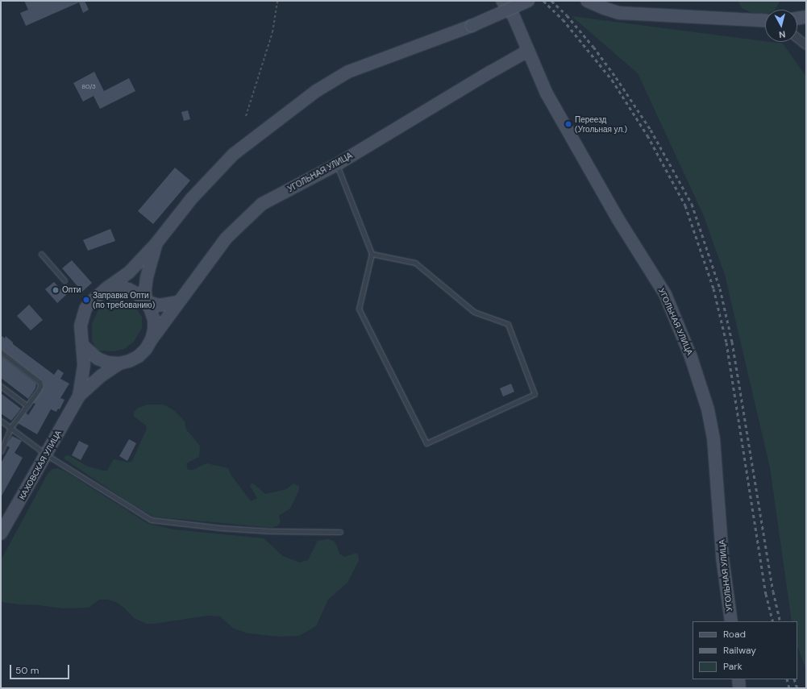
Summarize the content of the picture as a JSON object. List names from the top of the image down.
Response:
{
  "streets": {
    "main road": ["УГОЛЬНАЯ УЛИЦА", "КАХОВСКАЯ УЛИЦА"]
  },
  "places": ["Переезд (Угольная ул.)", "Опти", "Заправка Опти (по требованию)"],
  "house_numbers": ["80/3"],
  "legend": ["Road", "Railway", "Park"],
  "scale_bar": "50 m",
  "north": "bottom"
}
